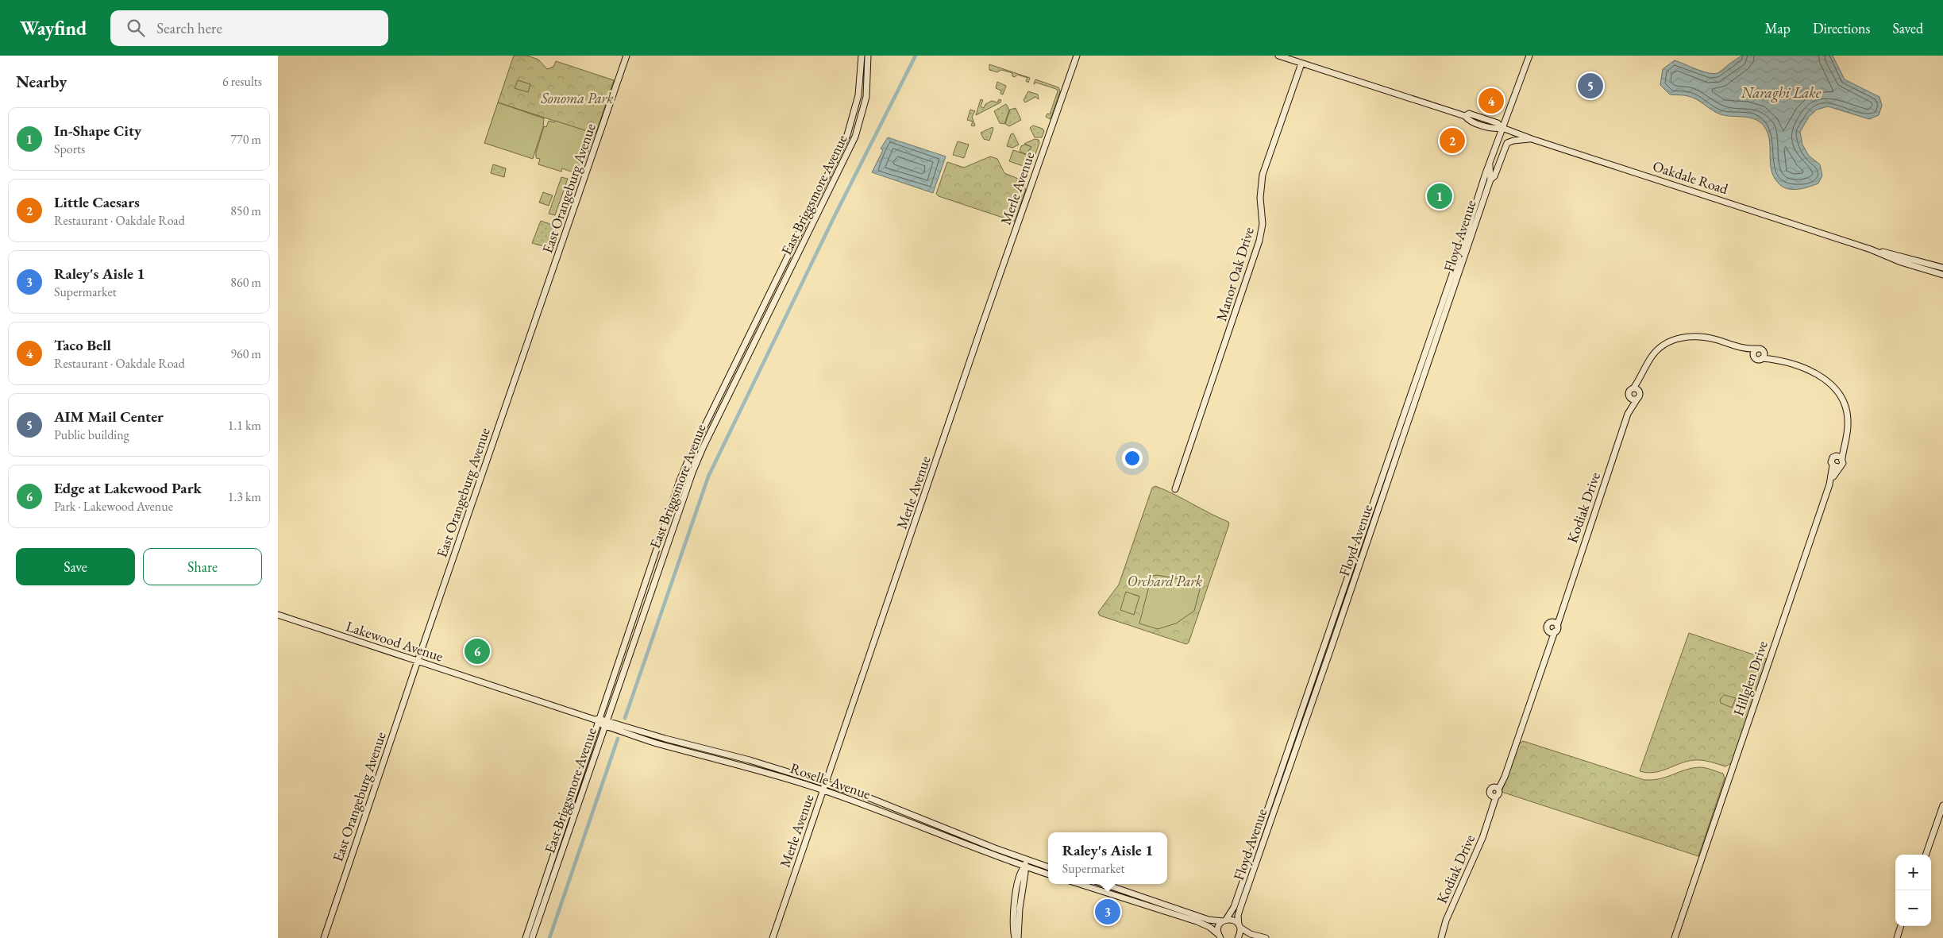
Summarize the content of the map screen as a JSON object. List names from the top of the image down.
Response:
{
  "streets": {
    "street": [
      "Oakdale Road",
      "East Orangeburg Avenue",
      "Merle Avenue",
      "East Briggsmore Avenue",
      "Floyd Avenue",
      "Manor Oak Drive",
      "Kodiak Drive",
      "Lakewood Avenue",
      "Hillglen Drive",
      "Roselle Avenue"
    ]
  },
  "crossings": [
    ["Oakdale Road", "Floyd Avenue"],
    ["Oakdale Road", "Manor Oak Drive"],
    ["East Orangeburg Avenue", "Lakewood Avenue"],
    ["Merle Avenue", "Roselle Avenue"],
    ["East Briggsmore Avenue", "Lakewood Avenue"],
    ["East Briggsmore Avenue", "Roselle Avenue"],
    ["Lakewood Avenue", "Roselle Avenue"]
  ],
  "water": ["Naraghi Lake"],
  "parks": ["Sonoma Park", "Orchard Park"],
  "page": {
    "header": "Wayfind",
    "search": "Search here",
    "nav": ["Map", "Directions", "Saved"],
    "heading": ["Nearby", "6 results"],
    "pins": [
      "5",
      "4",
      "2",
      "1",
      "6",
      "3"
    ],
    "list": [
      {
        "mark": "1",
        "name": "In-Shape City",
        "note": "Sports",
        "value": "770 m"
      },
      {
        "mark": "2",
        "name": "Little Caesars",
        "note": "Restaurant · Oakdale Road",
        "value": "850 m"
      },
      {
        "mark": "3",
        "name": "Raley's Aisle 1",
        "note": "Supermarket",
        "value": "860 m"
      },
      {
        "mark": "4",
        "name": "Taco Bell",
        "note": "Restaurant · Oakdale Road",
        "value": "960 m"
      },
      {
        "mark": "5",
        "name": "AIM Mail Center",
        "note": "Public building",
        "value": "1.1 km"
      },
      {
        "mark": "6",
        "name": "Edge at Lakewood Park",
        "note": "Park · Lakewood Avenue",
        "value": "1.3 km"
      }
    ],
    "buttons": ["Save", "Share"],
    "popup": ["Raley's Aisle 1", "Supermarket"],
    "map_buttons": ["+", "−"]
  }
}
